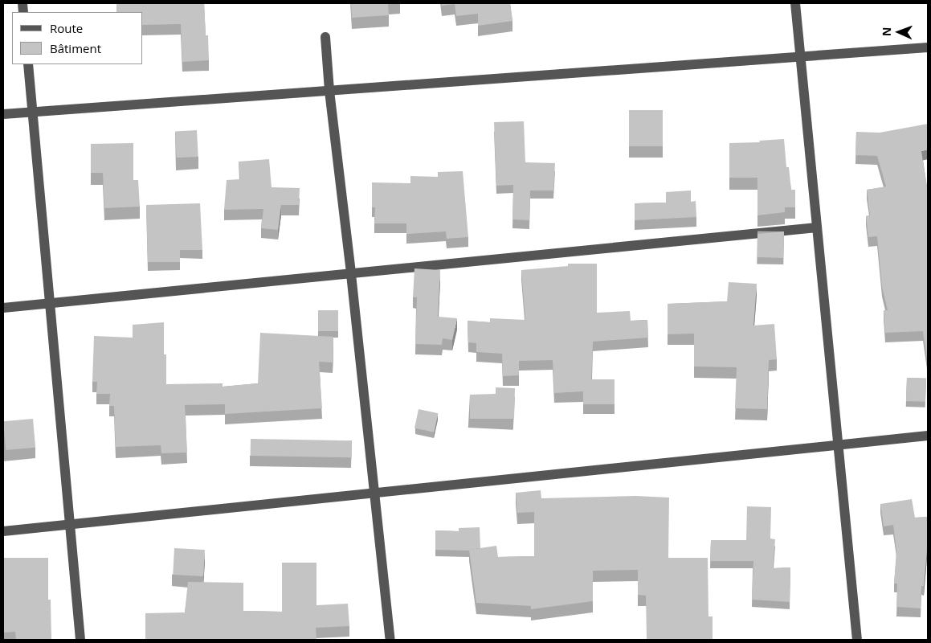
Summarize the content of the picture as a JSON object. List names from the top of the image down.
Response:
{
  "legend": ["Route", "Bâtiment"],
  "north": "left"
}
